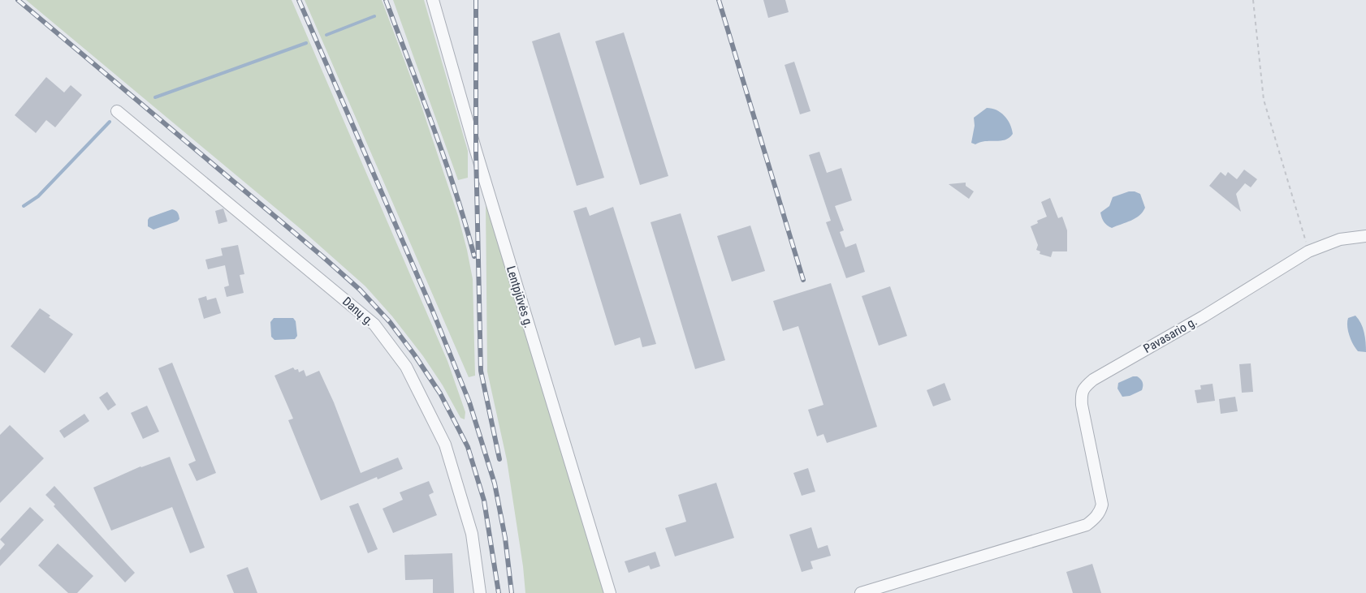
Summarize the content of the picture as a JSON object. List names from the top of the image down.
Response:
{
  "streets": {
    "street": ["Lentpjūvės g.", "Danų g.", "Pavasario g."]
  }
}
